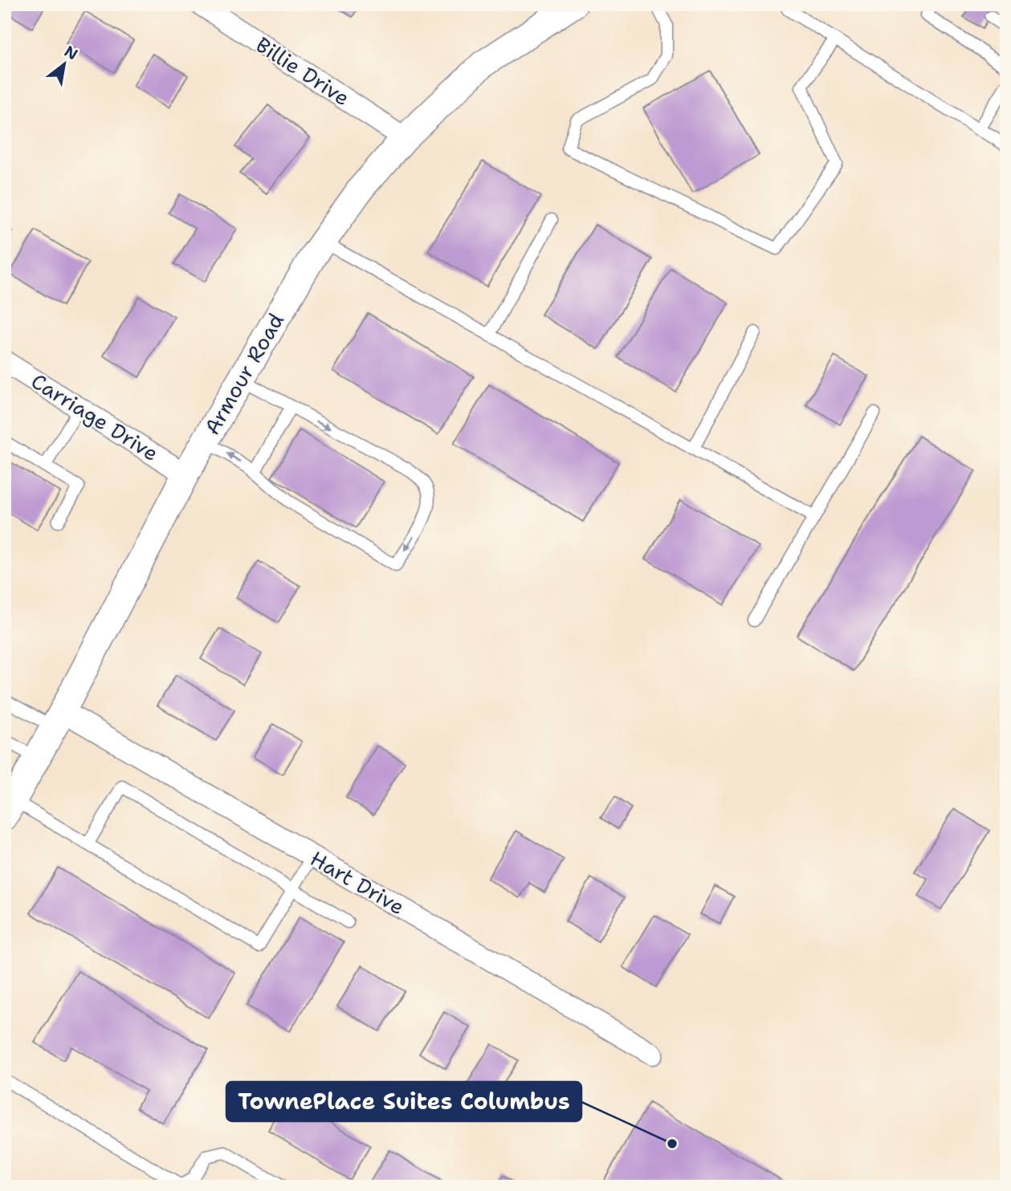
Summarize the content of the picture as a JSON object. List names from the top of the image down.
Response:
{
  "streets": {
    "street": [
      "Billie Drive",
      "Armour Road",
      "Carriage Drive",
      "Hart Drive"
    ]
  },
  "crossings": [
    ["Billie Drive", "Armour Road"],
    ["Armour Road", "Carriage Drive"],
    ["Armour Road", "Hart Drive"]
  ],
  "places": ["TownePlace Suites Columbus"],
  "north": "top right"
}
